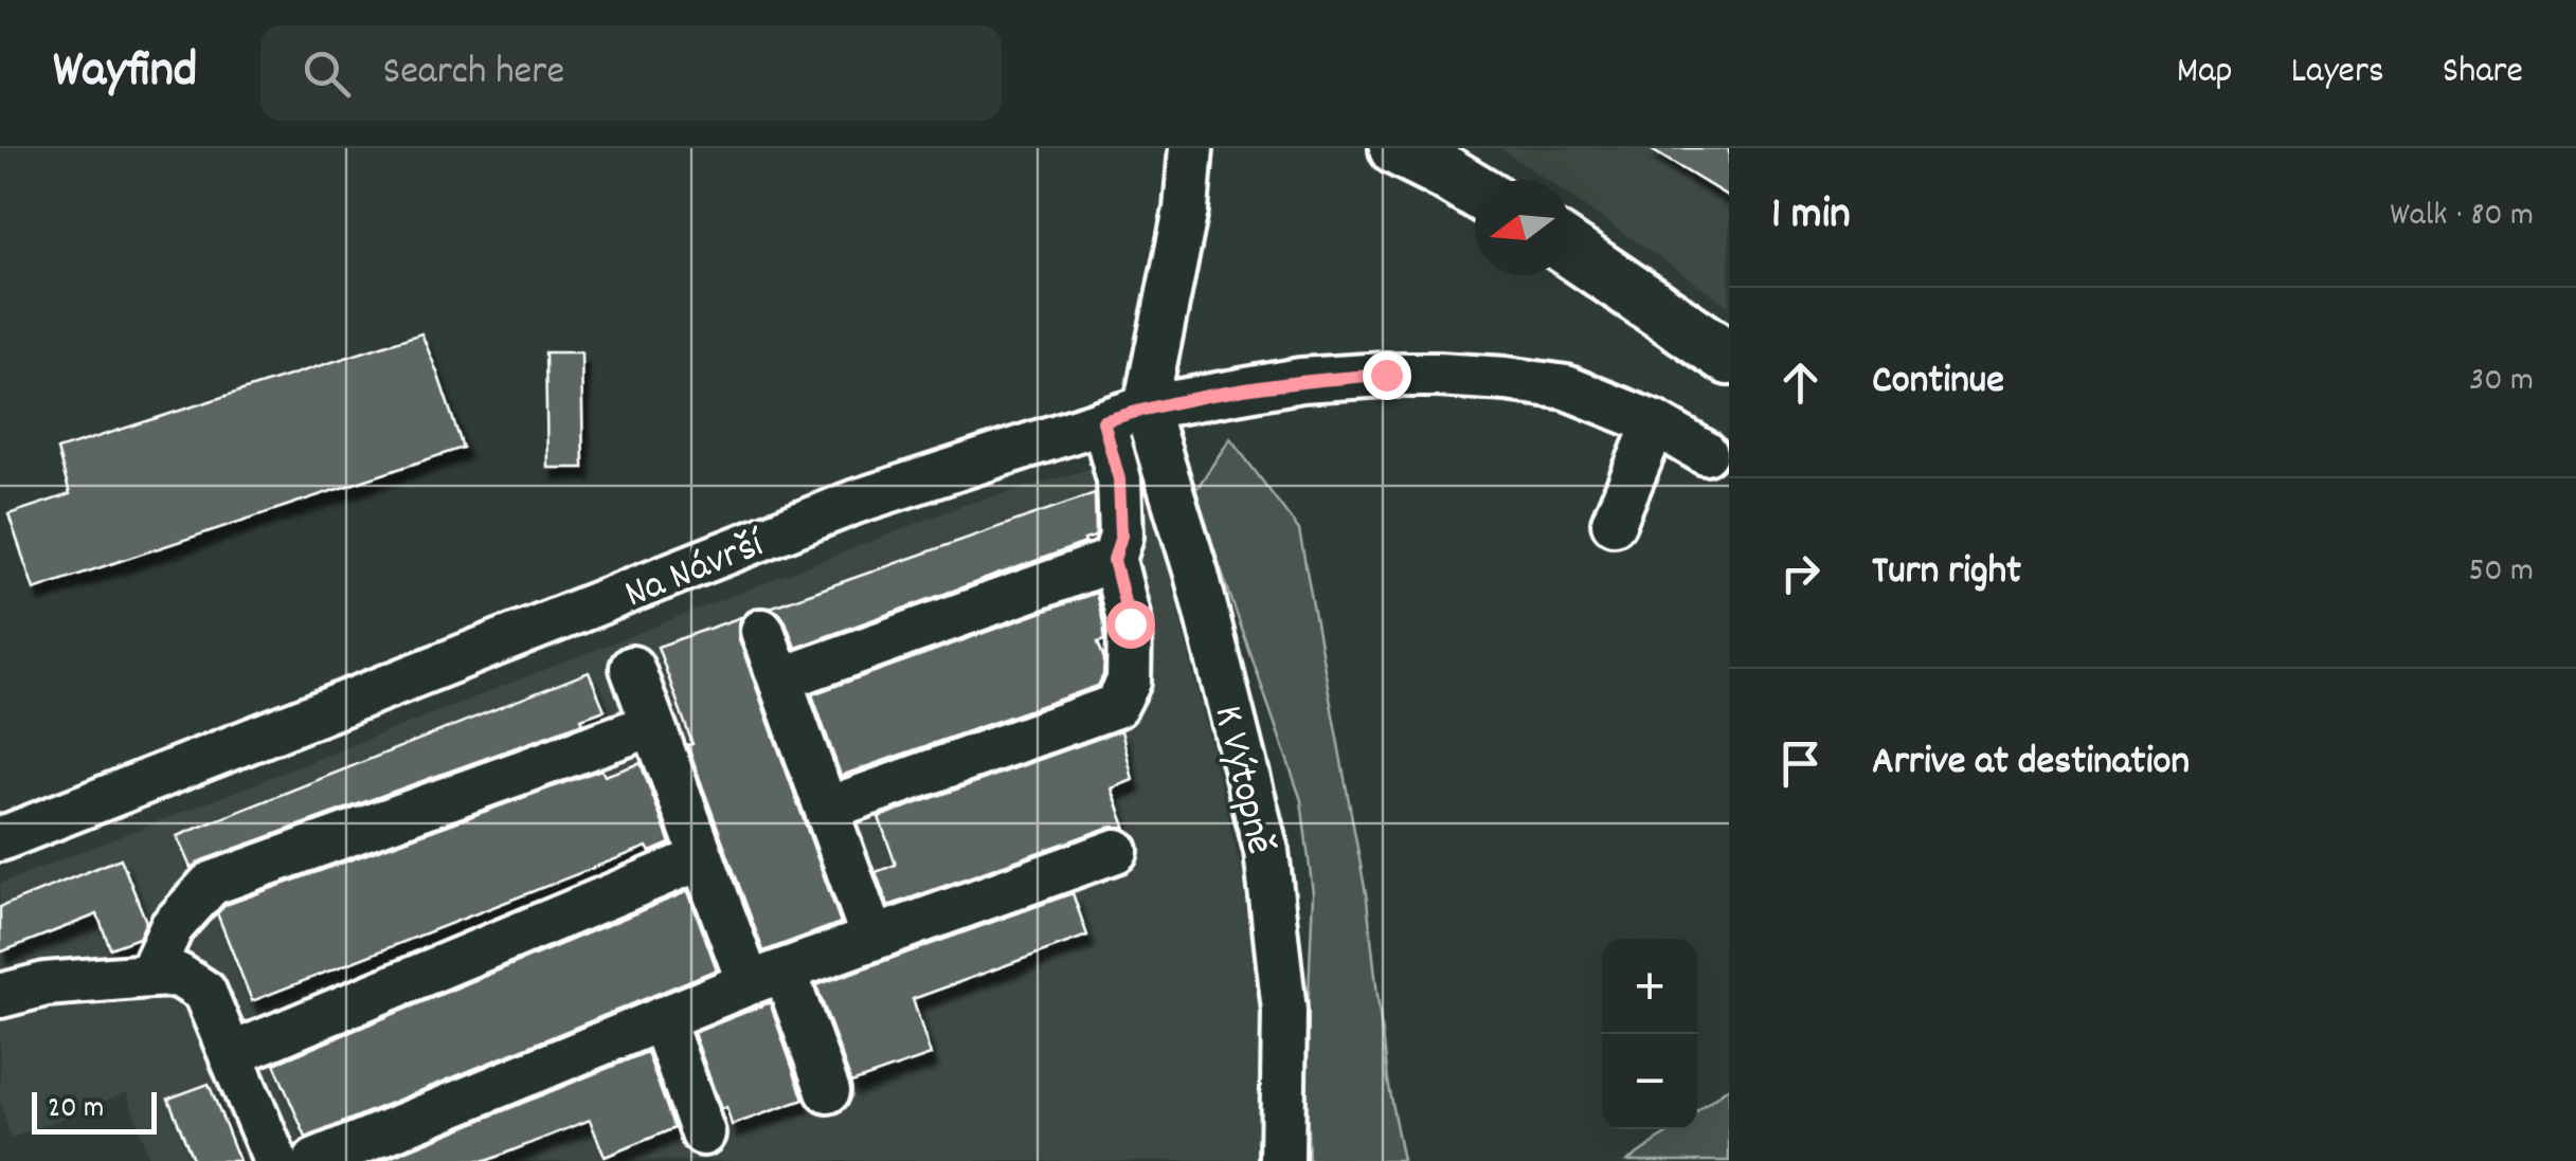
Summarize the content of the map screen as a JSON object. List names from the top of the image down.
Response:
{
  "streets": {
    "street": ["Na Návrší", "K Výtopně"]
  },
  "crossings": [
    ["Na Návrší", "K Výtopně"]
  ],
  "scale_bar": "20 m",
  "north": "left",
  "page": {
    "header": "Wayfind",
    "search": "Search here",
    "nav": ["Map", "Layers", "Share"],
    "heading": ["1 min", "Walk · 80 m"],
    "list": [
      ["Continue", "30 m"],
      ["Turn right", "50 m"],
      "Arrive at destination"
    ],
    "map_buttons": ["+", "−"],
    "scale": "20 m"
  }
}
